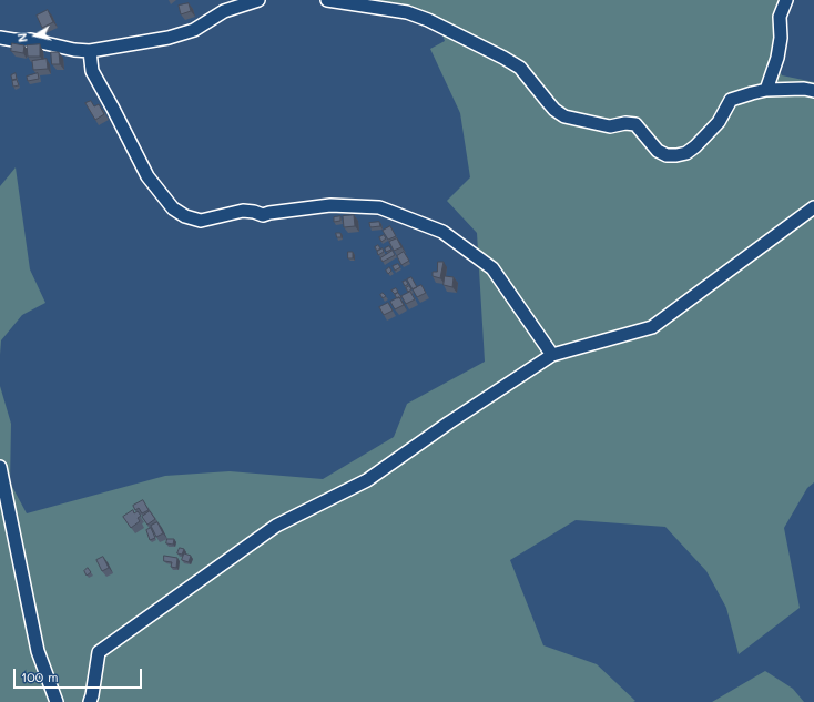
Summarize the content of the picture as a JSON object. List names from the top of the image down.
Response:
{
  "scale_bar": "100 m",
  "north": "left"
}
